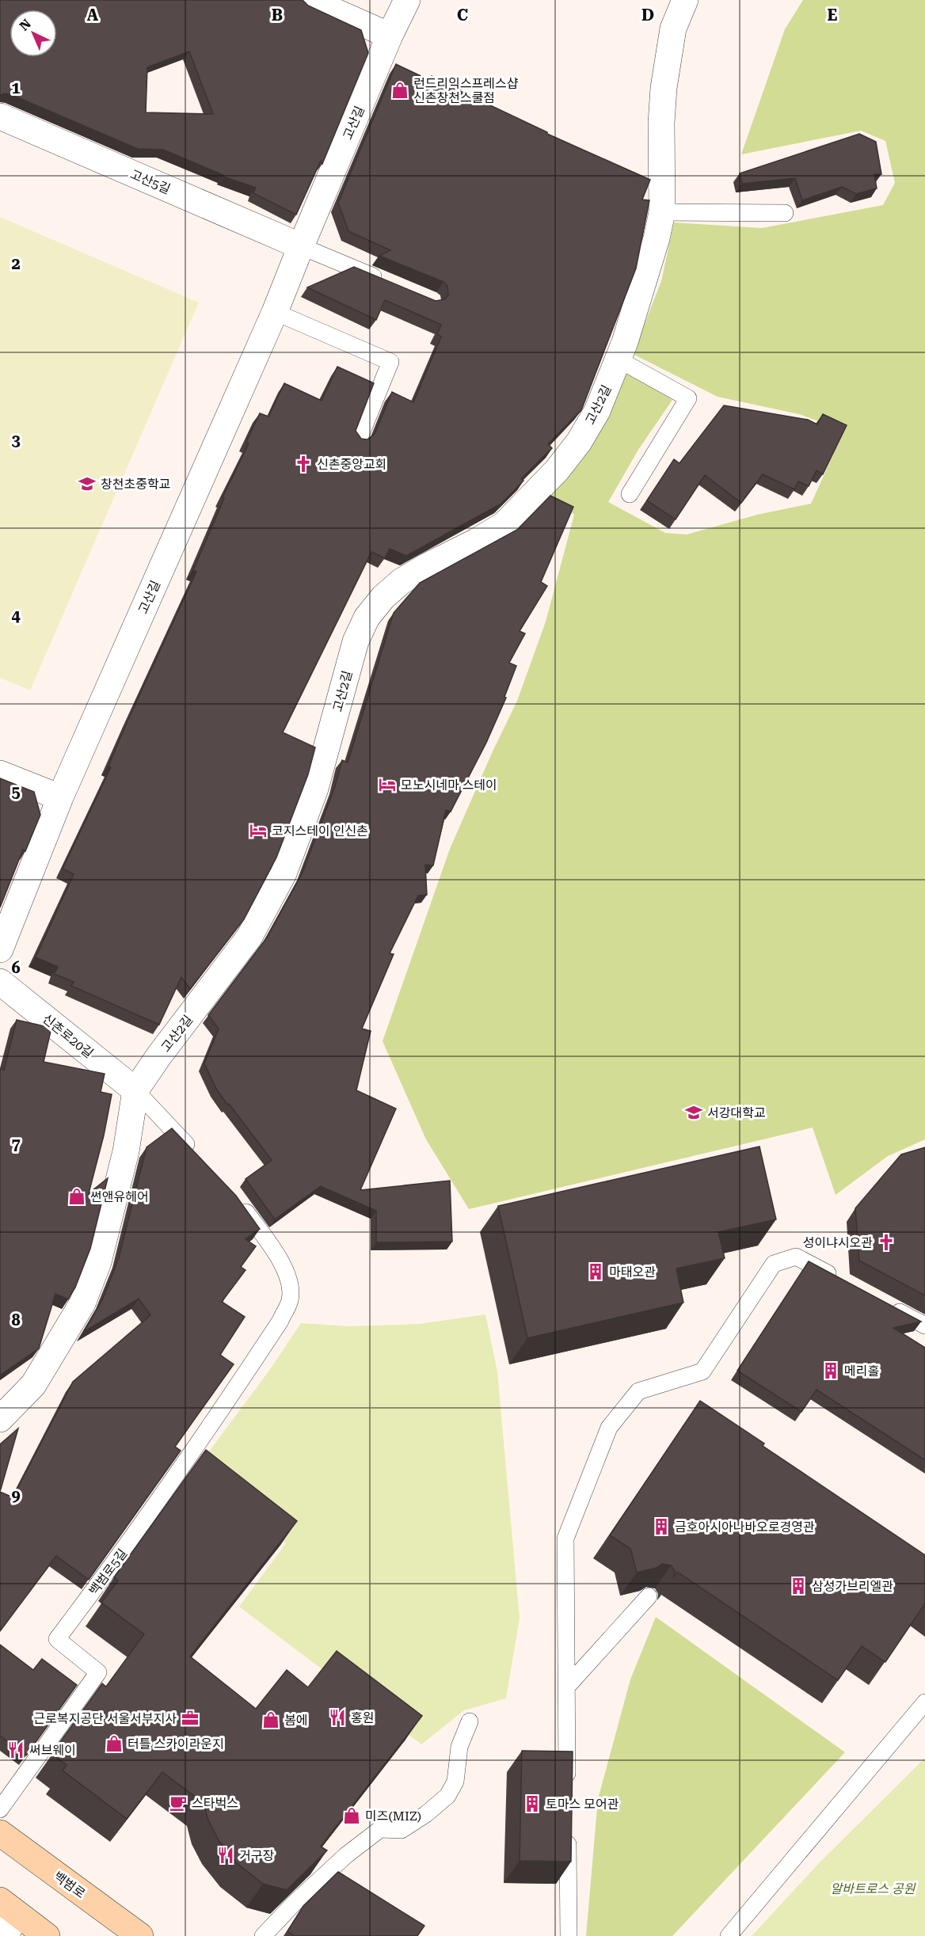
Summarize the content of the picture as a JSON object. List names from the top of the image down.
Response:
{
  "streets": {
    "main road": ["백범로"],
    "street": [
      "고산길",
      "고산5길",
      "고산2길",
      "신촌로20길"
    ],
    "lane": ["백범로5길"]
  },
  "crossings": [
    ["고산길", "고산5길"],
    ["고산2길", "신촌로20길"]
  ],
  "parks": ["알바트로스 공원"],
  "places": {
    "shop": [
      "런드리익스프레스샵 신촌창천스쿨점",
      "썬앤유헤어",
      "봄에",
      "터틀 스카이라운지",
      "미즈(MIZ)"
    ],
    "church": ["신촌중앙교회", "성이냐시오관"],
    "school or university": ["창천초중학교", "서강대학교"],
    "hotel": ["모노시네마 스테이", "코지스테이 인신촌"],
    "building": [
      "마태오관",
      "메리홀",
      "금호아시아나바오로경영관",
      "삼성가브리엘관",
      "토마스 모어관"
    ],
    "restaurant": ["홍원", "써브웨이", "거구장"],
    "office": ["근로복지공단 서울서부지사"],
    "cafe": ["스타벅스"]
  },
  "north": "top left",
  "grid": {
    "columns": [
      "A",
      "B",
      "C",
      "D",
      "E"
    ],
    "rows": [
      "1",
      "2",
      "3",
      "4",
      "5",
      "6",
      "7",
      "8",
      "9"
    ]
  }
}
